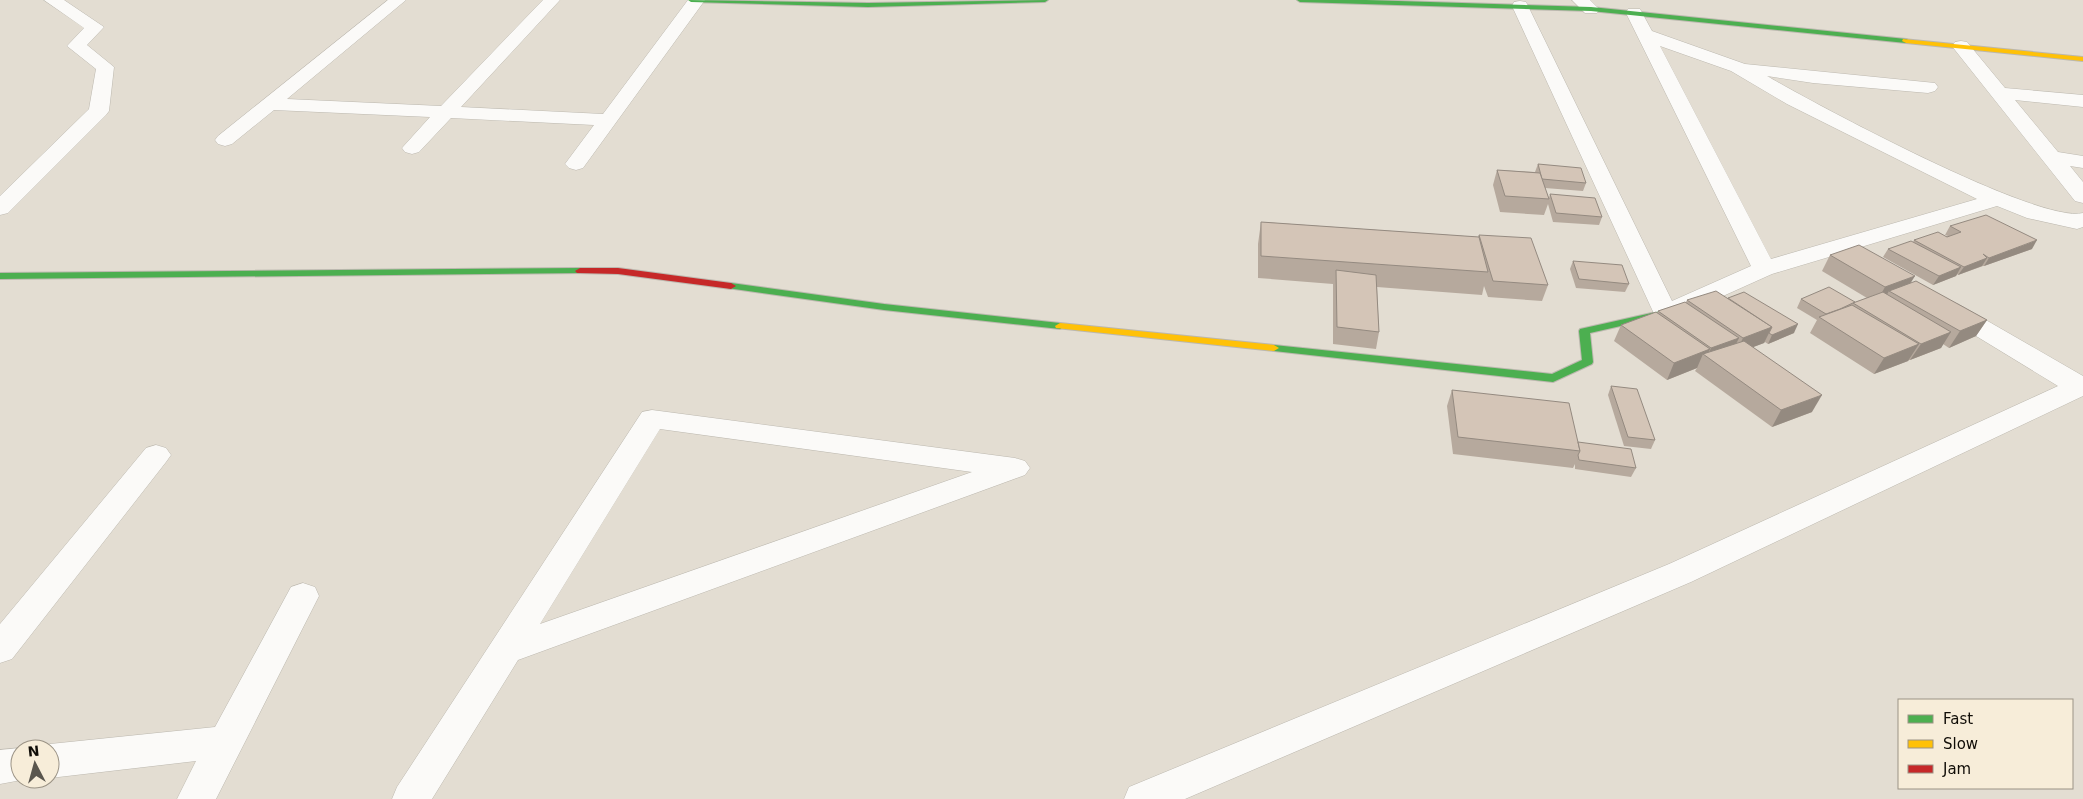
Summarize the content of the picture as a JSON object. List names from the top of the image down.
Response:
{
  "legend": ["Fast", "Slow", "Jam"],
  "north": "top"
}
